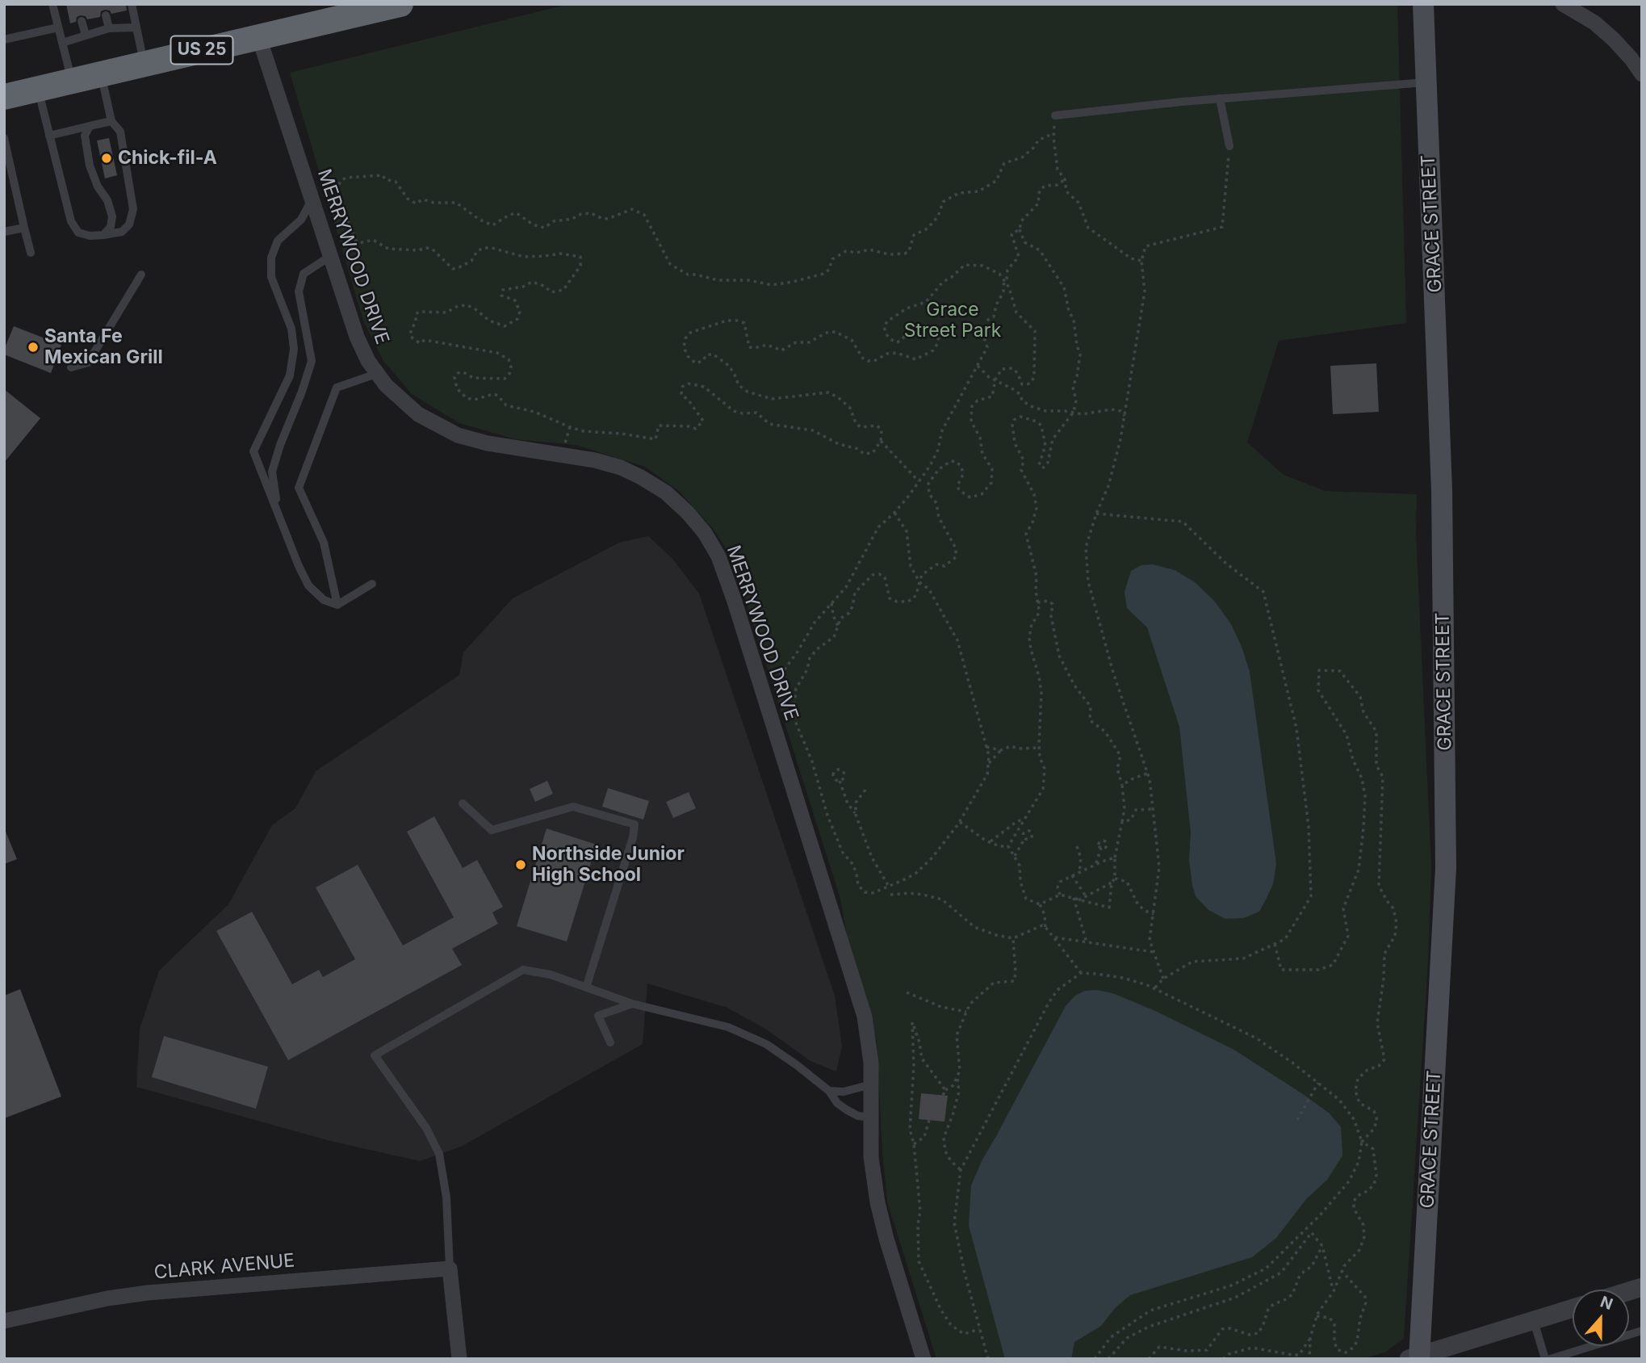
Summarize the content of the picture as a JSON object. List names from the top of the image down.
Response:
{
  "streets": {
    "highway": ["US 25"],
    "main road": ["GRACE STREET"],
    "street": ["MERRYWOOD DRIVE", "CLARK AVENUE"]
  },
  "crossings": [
    ["US 25", "MERRYWOOD DRIVE"]
  ],
  "parks": ["Grace Street Park"],
  "places": ["Chick-fil-A", "Santa Fe Mexican Grill", "Northside Junior High School"],
  "north": "top"
}
